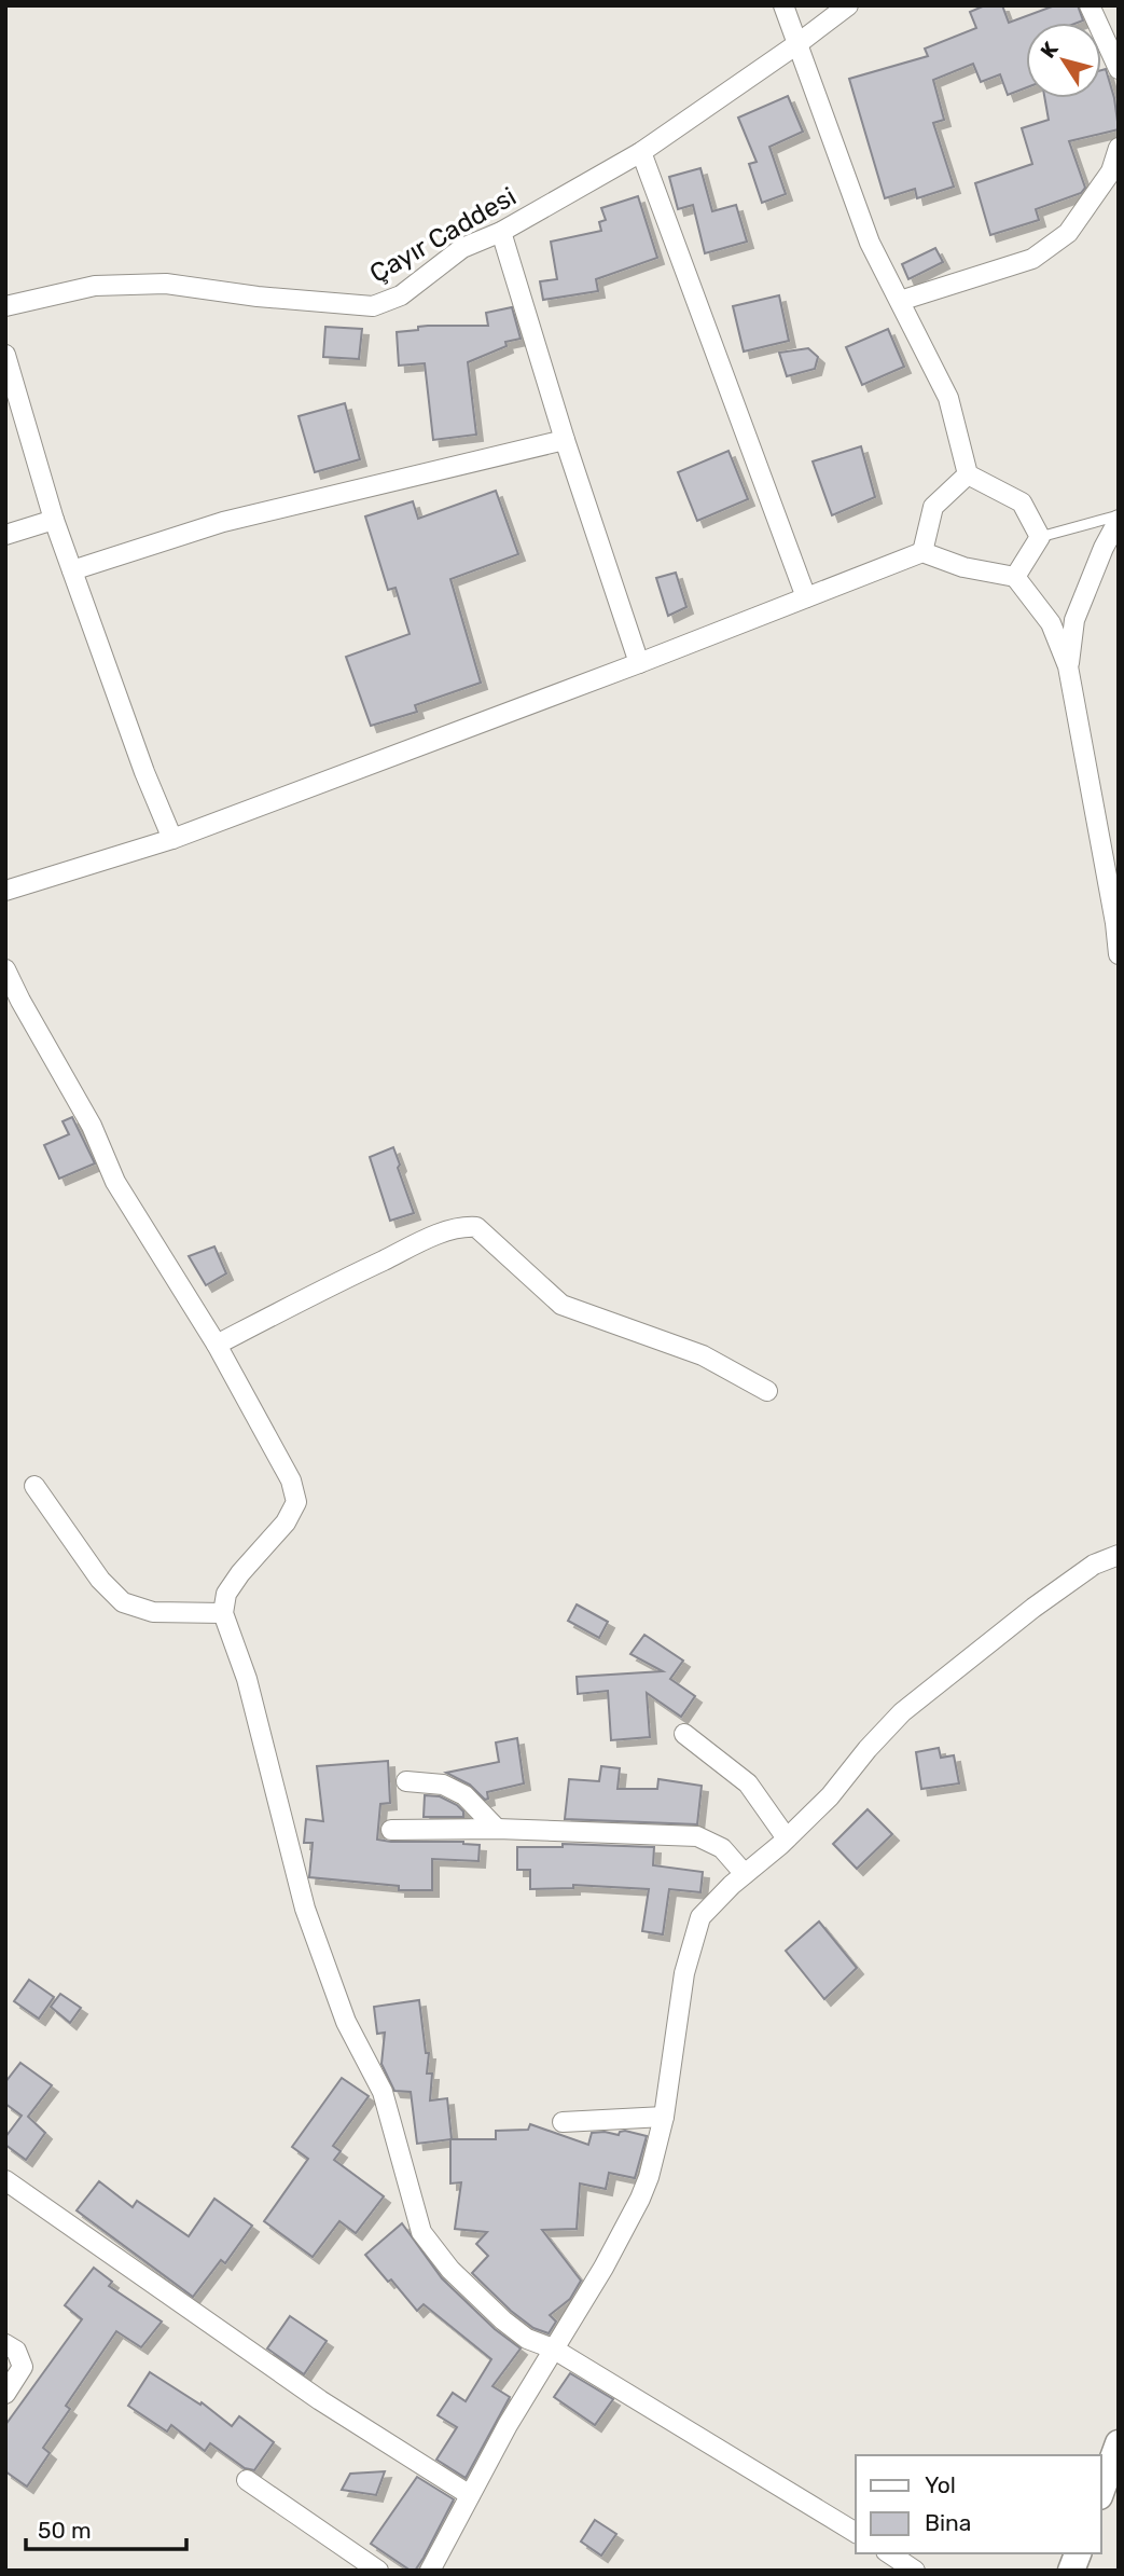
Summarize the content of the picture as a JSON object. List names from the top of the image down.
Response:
{
  "streets": {
    "street": ["Çayır Caddesi"]
  },
  "legend": ["Yol", "Bina"],
  "scale_bar": "50 m",
  "north": "top left"
}
